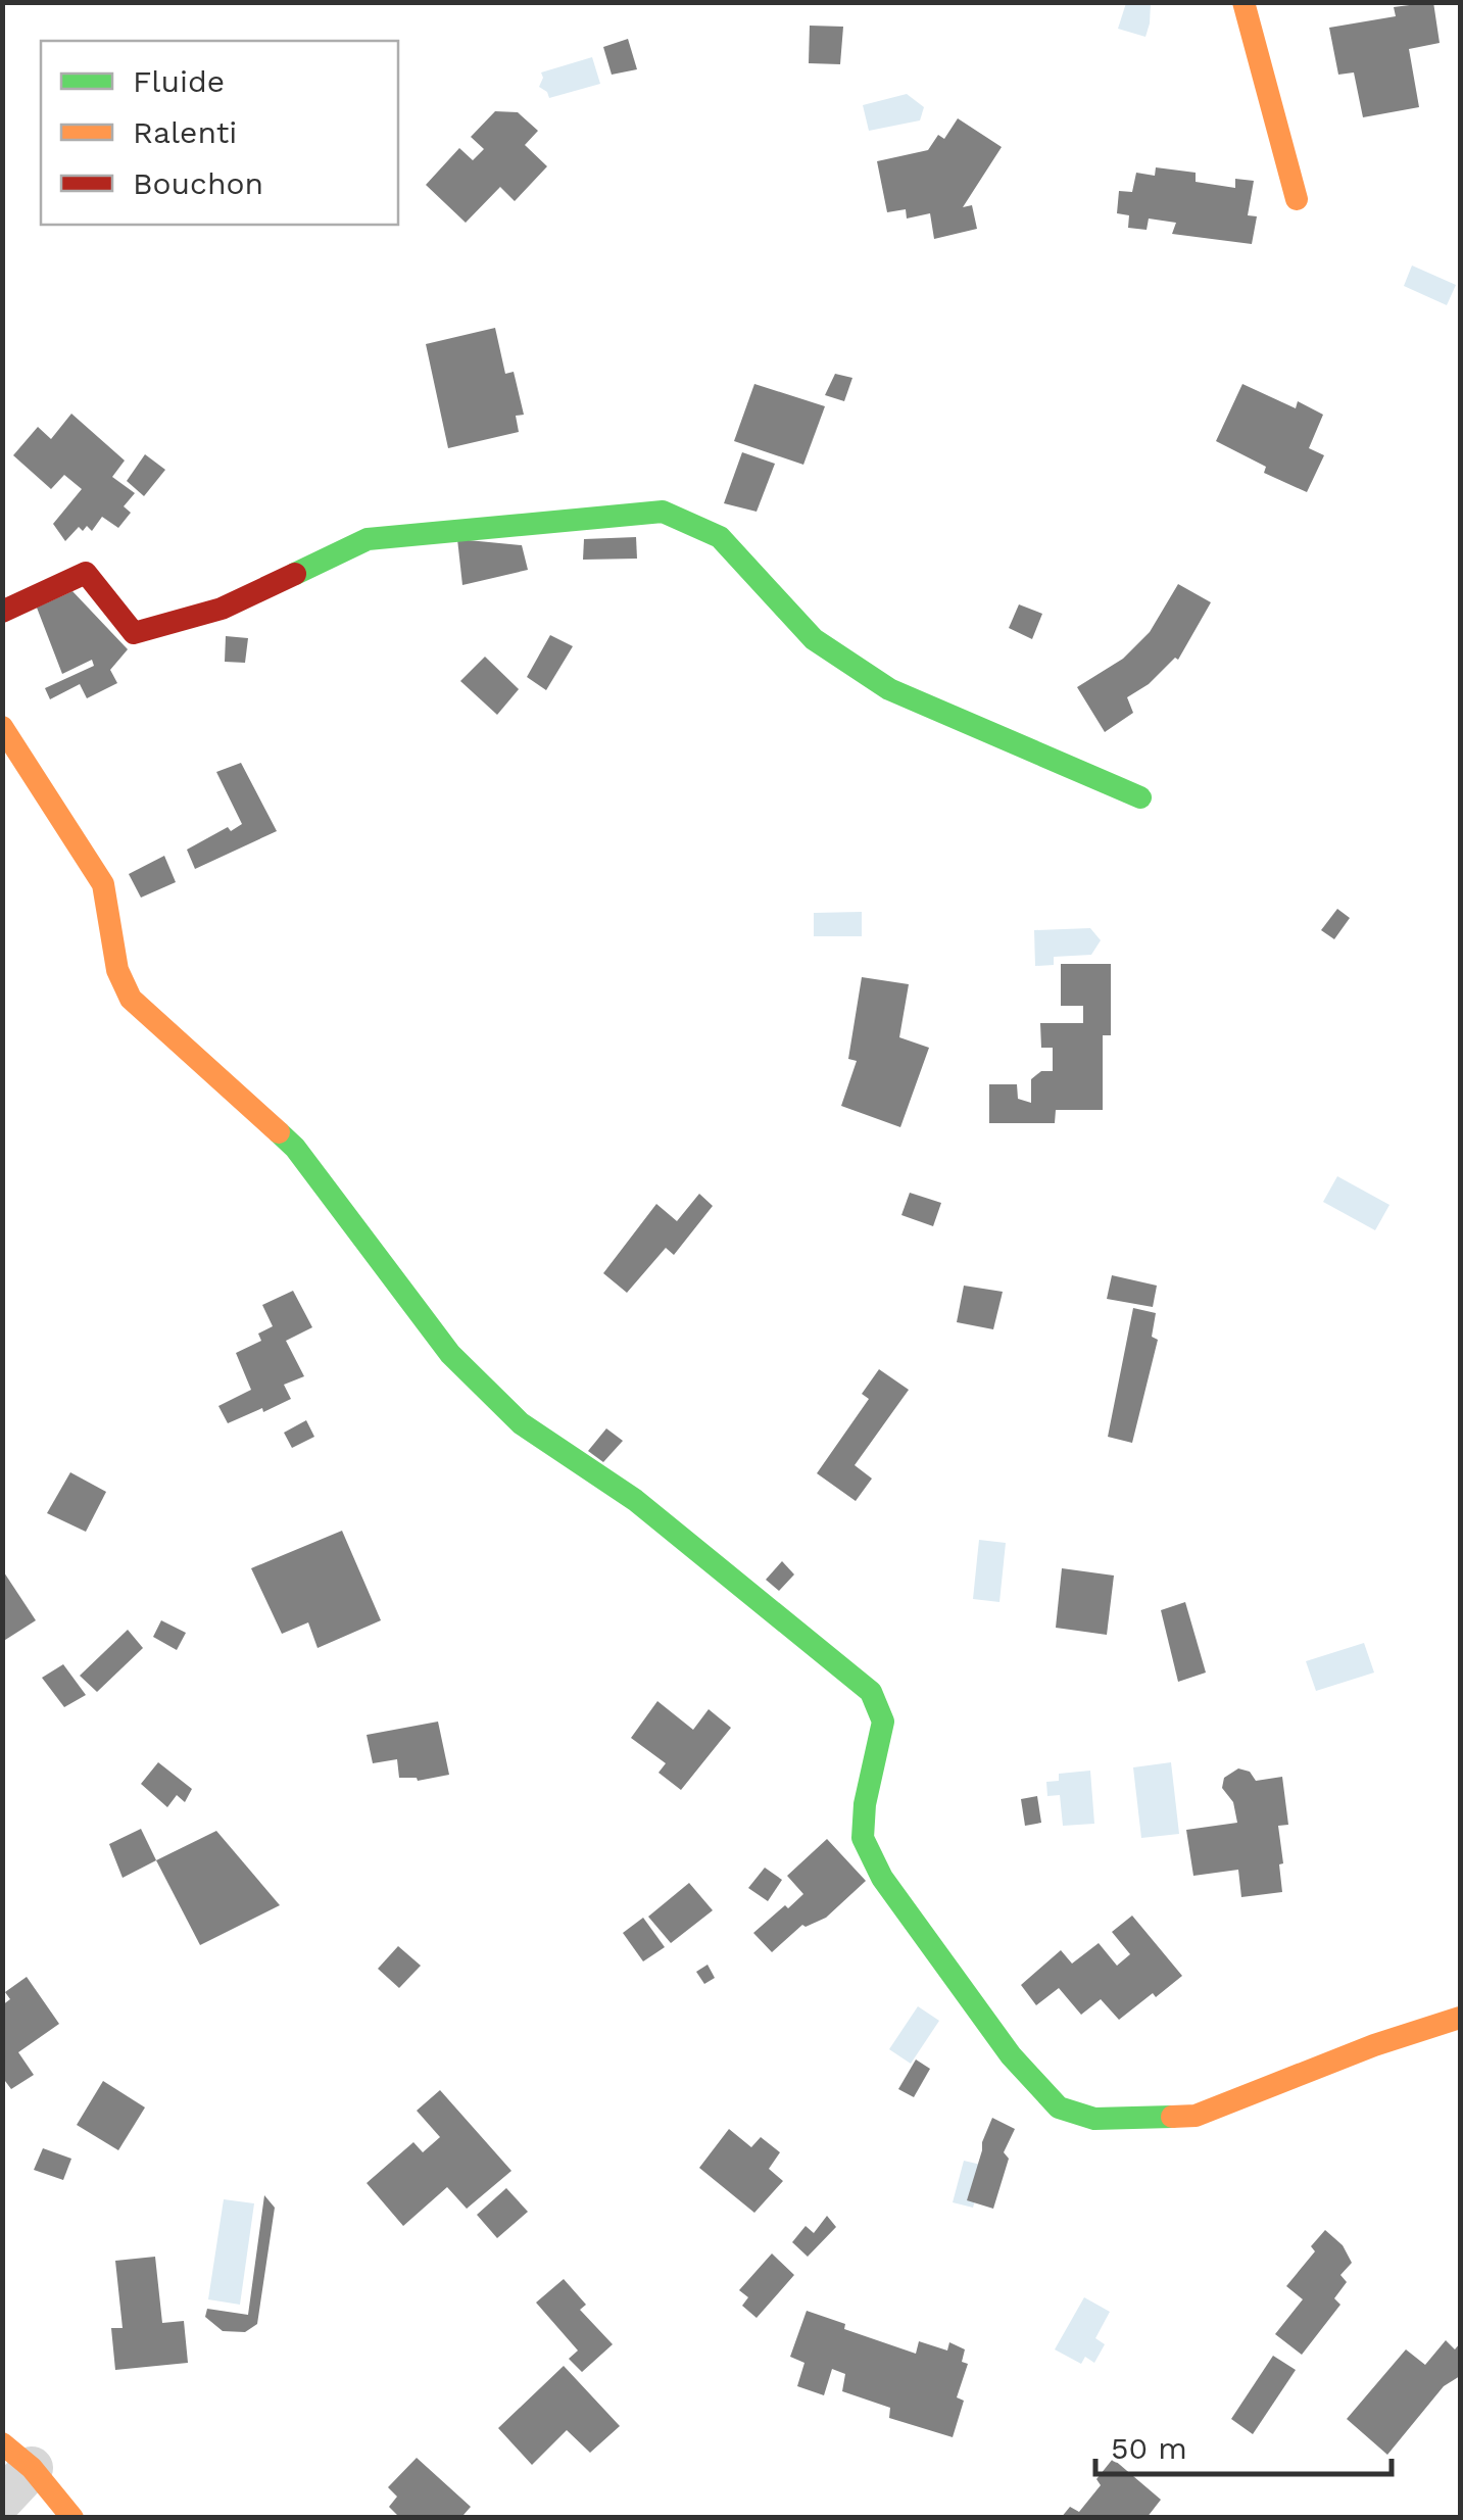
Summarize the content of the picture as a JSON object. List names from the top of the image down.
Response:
{
  "legend": ["Fluide", "Ralenti", "Bouchon"],
  "scale_bar": "50 m"
}
